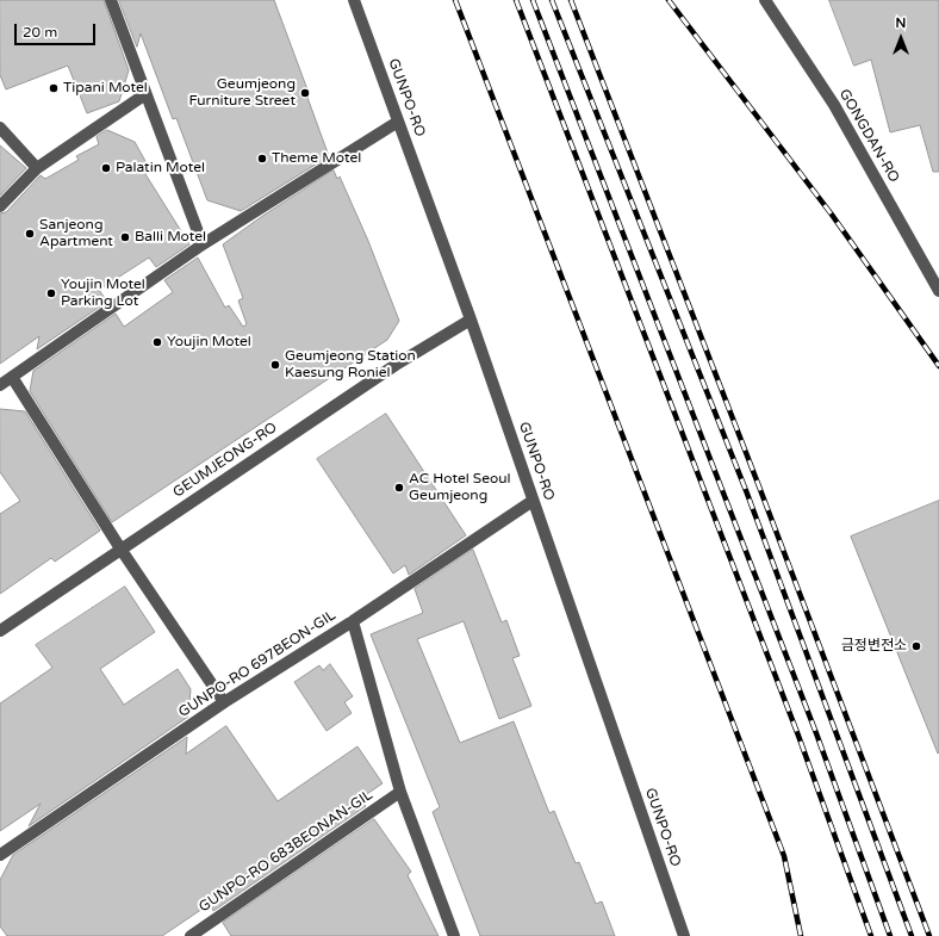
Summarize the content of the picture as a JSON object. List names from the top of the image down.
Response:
{
  "streets": {
    "street": [
      "GUNPO-RO",
      "GONGDAN-RO",
      "GEUMJEONG-RO",
      "GUNPO-RO 697BEON-GIL",
      "GUNPO-RO 683BEONAN-GIL"
    ]
  },
  "crossings": [
    ["GUNPO-RO", "GEUMJEONG-RO"],
    ["GUNPO-RO", "GUNPO-RO 697BEON-GIL"]
  ],
  "places": [
    "Tipani Motel",
    "Geumjeong Furniture Street",
    "Theme Motel",
    "Palatin Motel",
    "Sanjeong Apartment",
    "Balli Motel",
    "Youjin Motel Parking Lot",
    "Youjin Motel",
    "Geumjeong Station Kaesung Roniel",
    "AC Hotel Seoul Geumjeong",
    "금정변전소"
  ],
  "scale_bar": "20 m",
  "north": "top"
}
